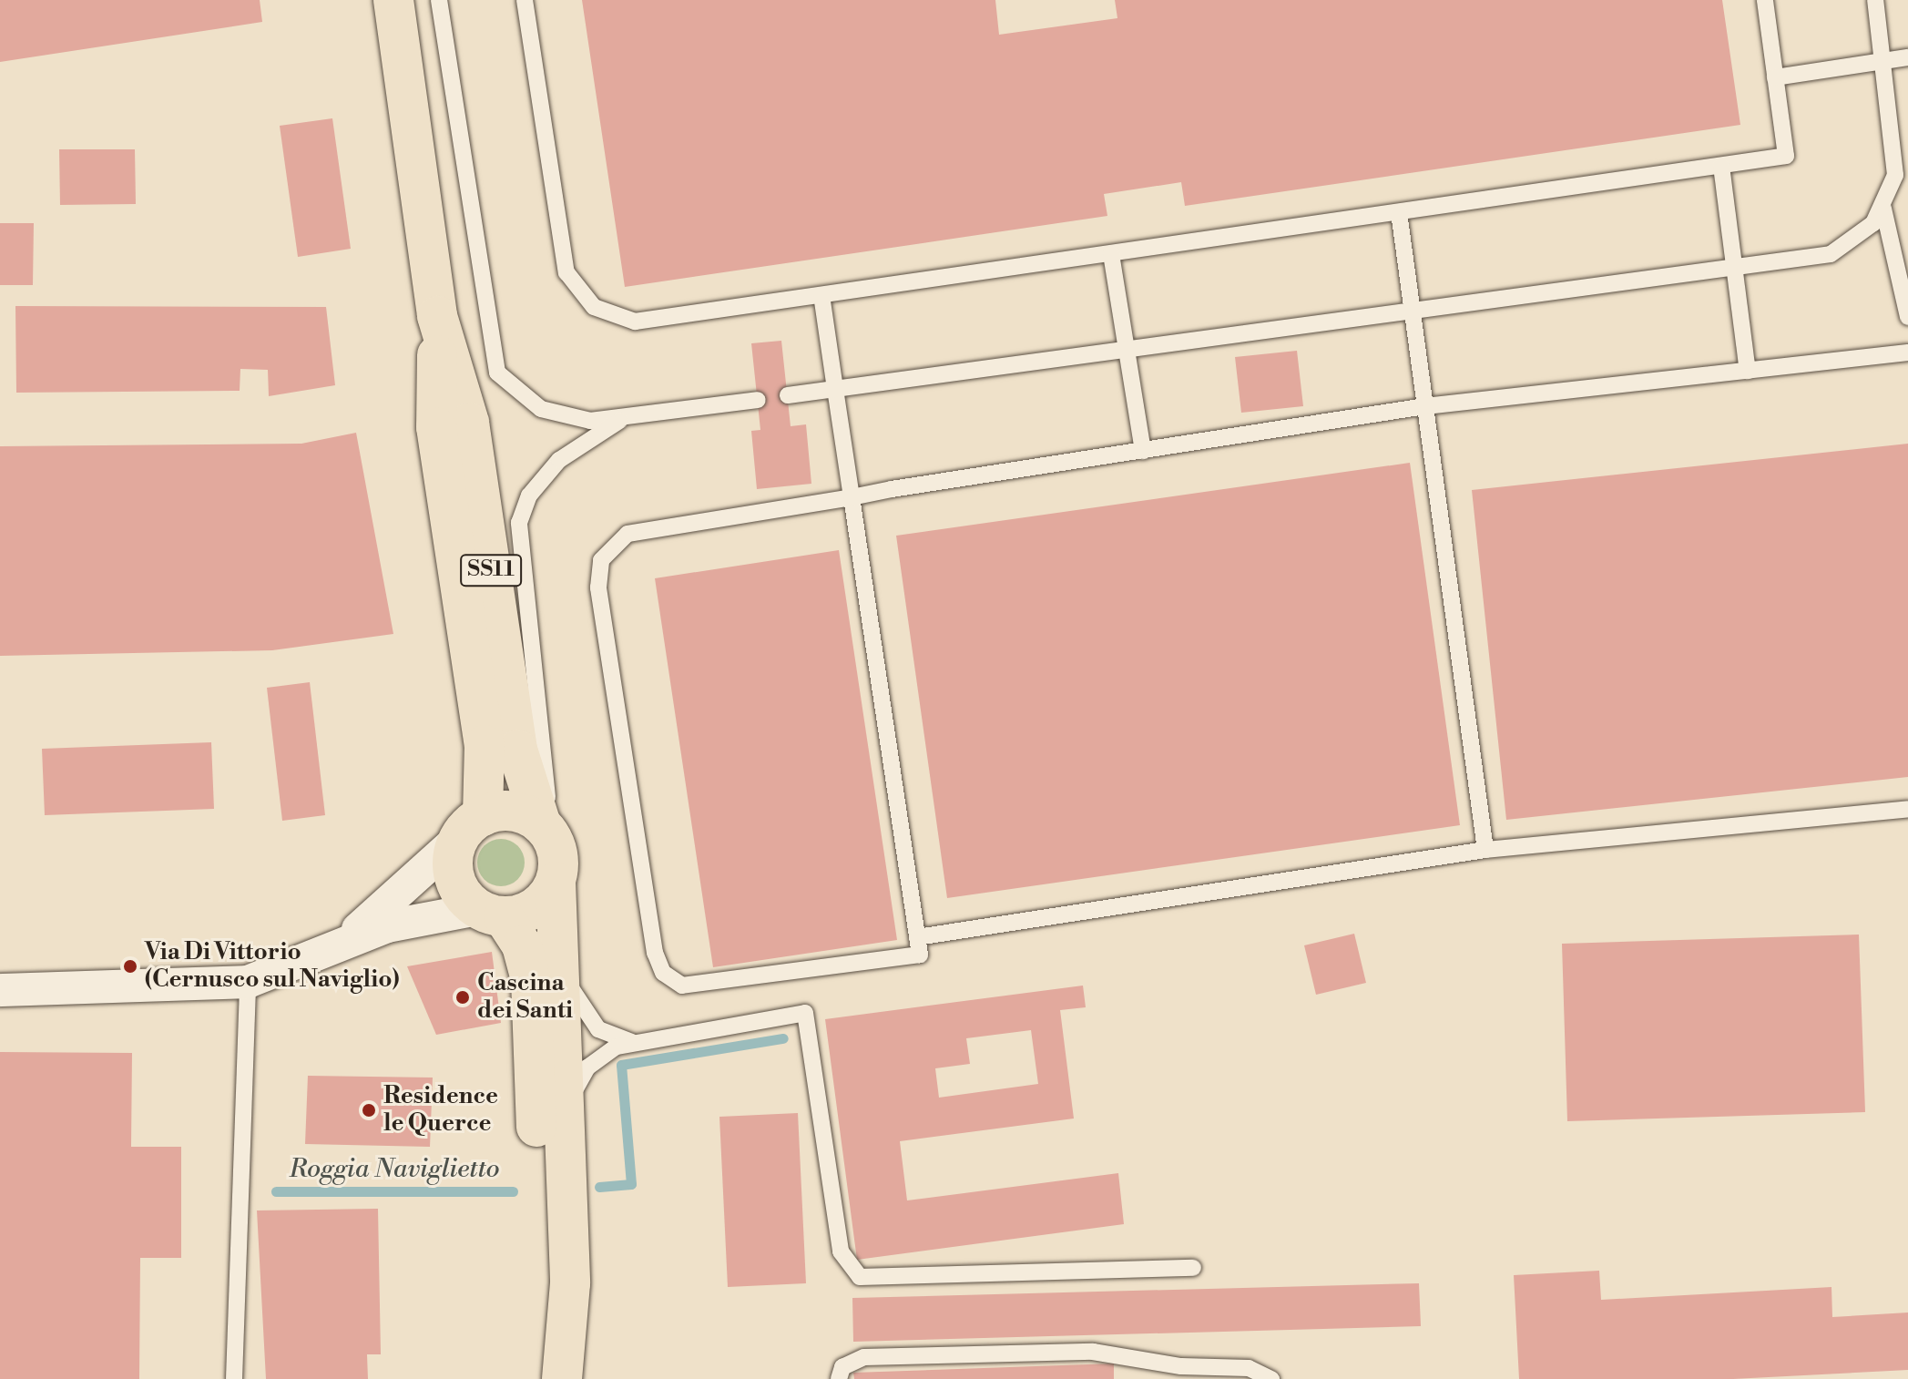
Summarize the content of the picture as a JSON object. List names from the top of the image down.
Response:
{
  "streets": {
    "main road": ["SS11"]
  },
  "water": ["Roggia Naviglietto"],
  "places": ["Via Di Vittorio (Cernusco sul Naviglio)", "Cascina dei Santi", "Residence le Querce"]
}
